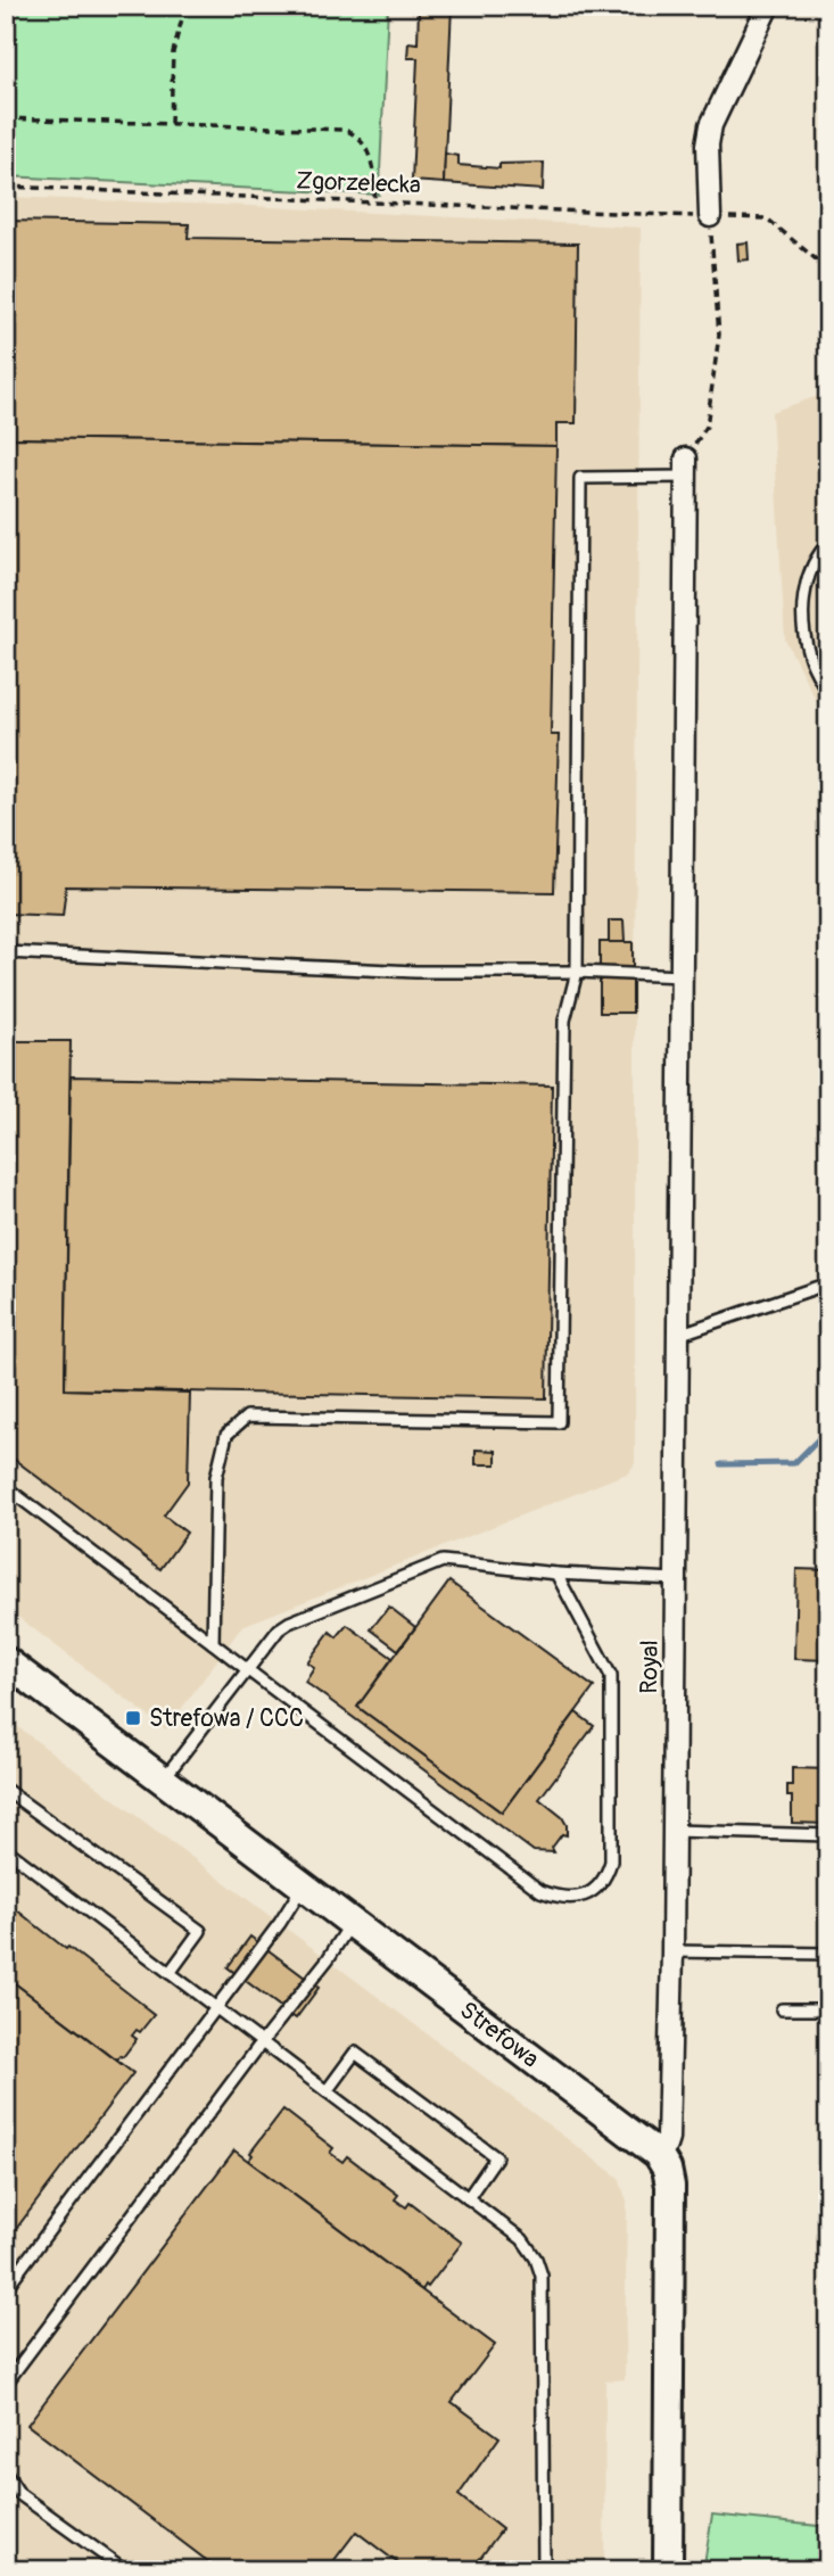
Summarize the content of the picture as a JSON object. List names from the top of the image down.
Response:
{
  "streets": {
    "street": ["Royal", "Strefowa"],
    "path": ["Zgorzelecka"]
  },
  "crossings": [
    ["Royal", "Strefowa"]
  ],
  "places": {
    "transit": ["Strefowa / CCC"]
  }
}
